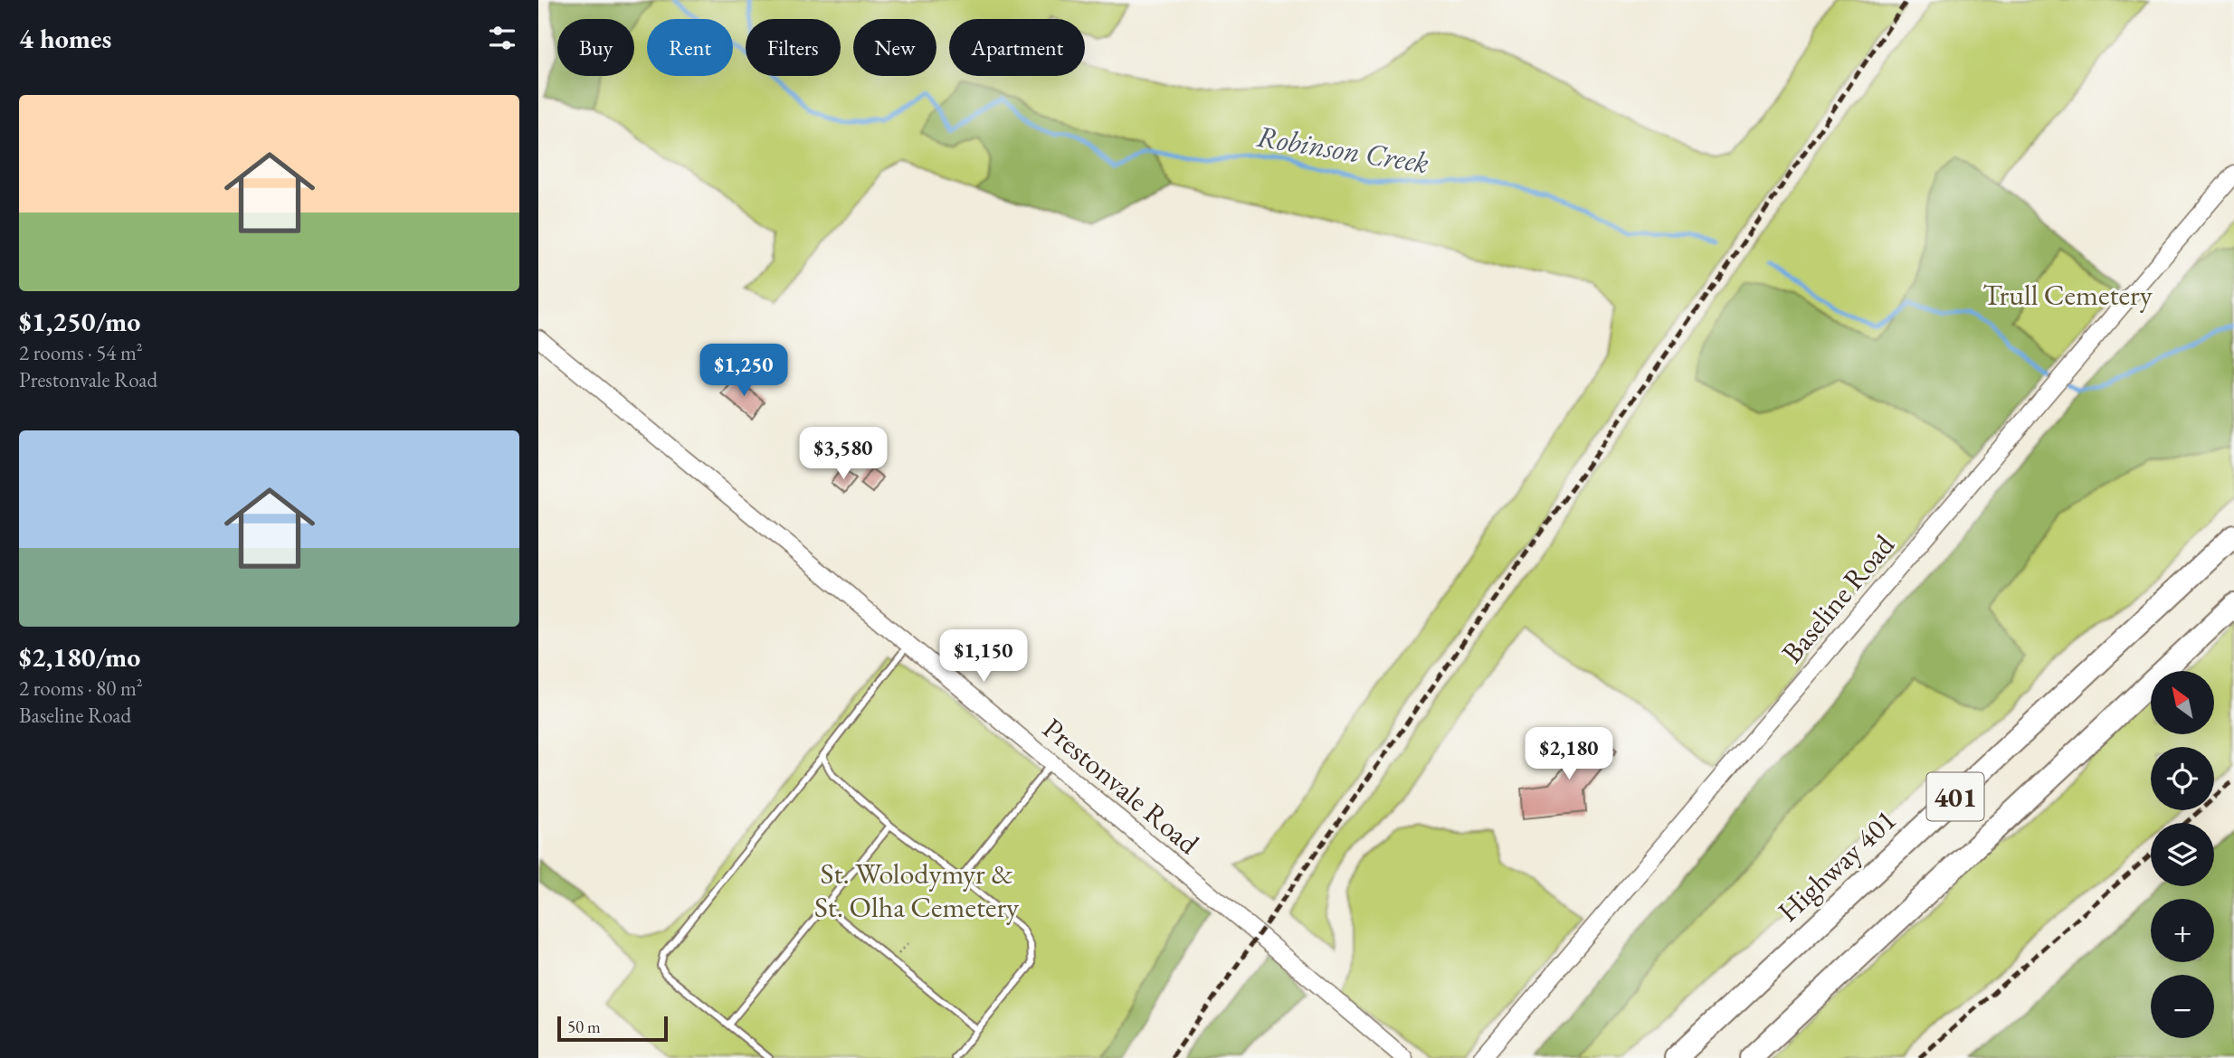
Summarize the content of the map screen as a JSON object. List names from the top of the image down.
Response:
{
  "streets": {
    "highway": ["401", "Highway 401"],
    "street": ["Baseline Road", "Prestonvale Road"]
  },
  "water": ["Robinson Creek"],
  "parks": ["Trull Cemetery", "St. Wolodymyr & St. Olha Cemetery"],
  "scale_bar": "50 m",
  "north": "top left",
  "page": {
    "heading": "4 homes",
    "chip": [
      "Buy",
      "Rent",
      "Filters",
      "New",
      "Apartment"
    ],
    "list": [
      {
        "name": "$1,250/mo",
        "note": "2 rooms · 54 m² · Prestonvale Road"
      },
      {
        "name": "$2,180/mo",
        "note": "2 rooms · 80 m² · Baseline Road"
      }
    ],
    "price": [
      "$1,250",
      "$3,580",
      "$1,150",
      "$2,180"
    ],
    "map_buttons": ["+", "−"],
    "scale": "50 m"
  }
}
